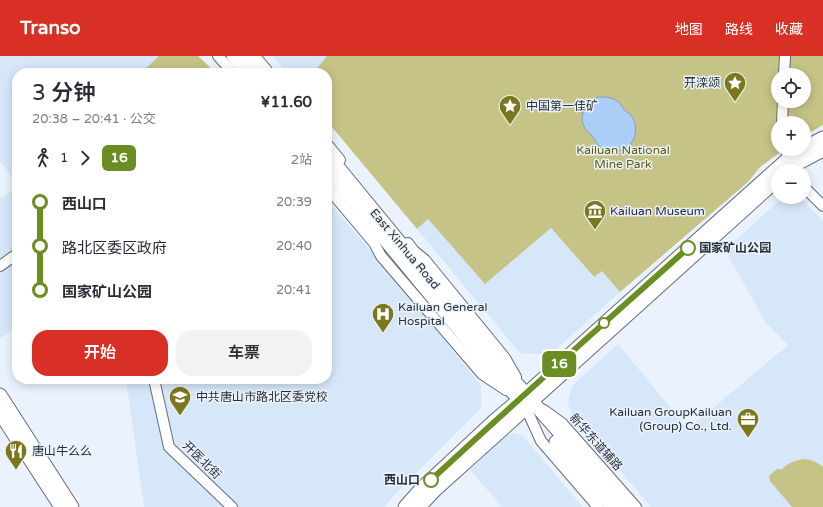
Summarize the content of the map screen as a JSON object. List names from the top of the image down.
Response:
{
  "streets": {
    "main road": ["East Xinhua Road"],
    "street": ["新华东道辅路", "开医北街"]
  },
  "crossings": [
    ["East Xinhua Road", "新华东道辅路"]
  ],
  "parks": ["Kailuan National Mine Park"],
  "places": {
    "place": ["开滦颂", "中国第一佳矿"],
    "museum": ["Kailuan Museum"],
    "other": ["国家矿山公园", "西山口"],
    "hospital": ["Kailuan General Hospital"],
    "school or university": ["中共唐山市路北区委党校"],
    "office": ["Kailuan GroupKailuan (Group) Co., Ltd."],
    "restaurant": ["唐山牛么么"]
  },
  "lines": ["bus line 16"],
  "page": {
    "header": "Transo",
    "nav": ["地图", "路线", "收藏"],
    "on_map": "16",
    "map_buttons": ["+", "−"],
    "heading": ["3 分钟", "20:38 – 20:41 · 公交", "¥11.60"],
    "legs": ["1", "16", "2站"],
    "list": [
      {
        "name": "西山口",
        "value": "20:39"
      },
      {
        "name": "路北区委区政府",
        "value": "20:40"
      },
      {
        "name": "国家矿山公园",
        "value": "20:41"
      }
    ],
    "buttons": ["开始", "车票"]
  }
}
